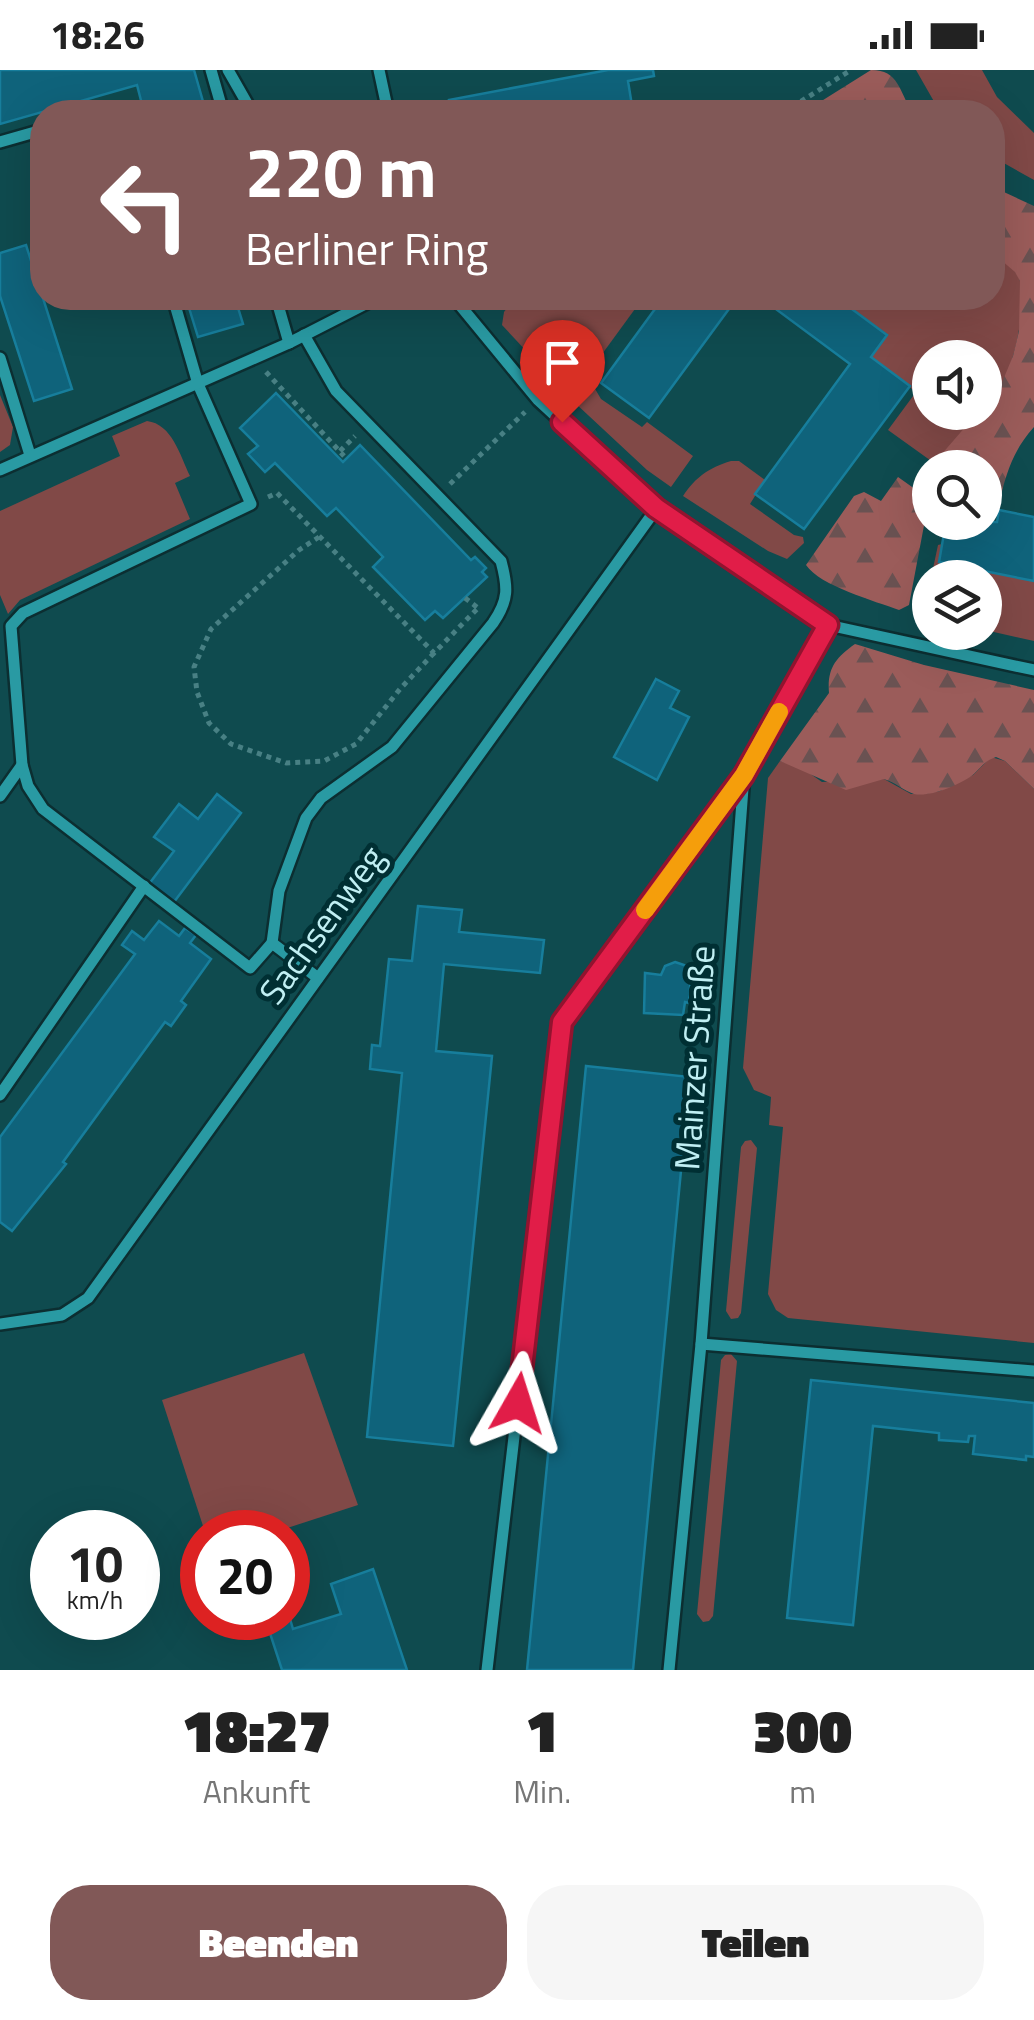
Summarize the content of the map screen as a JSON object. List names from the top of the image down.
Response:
{
  "streets": {
    "lane": ["Sachsenweg", "Mainzer Straße"]
  },
  "page": {
    "status": "18:26",
    "turn": ["220 m", "Berliner Ring"],
    "speed": "10 km/h",
    "limit": "20",
    "eta": [
      "18:27",
      "Ankunft",
      "1",
      "Min.",
      "300",
      "m"
    ],
    "buttons": ["Beenden", "Teilen"]
  }
}
